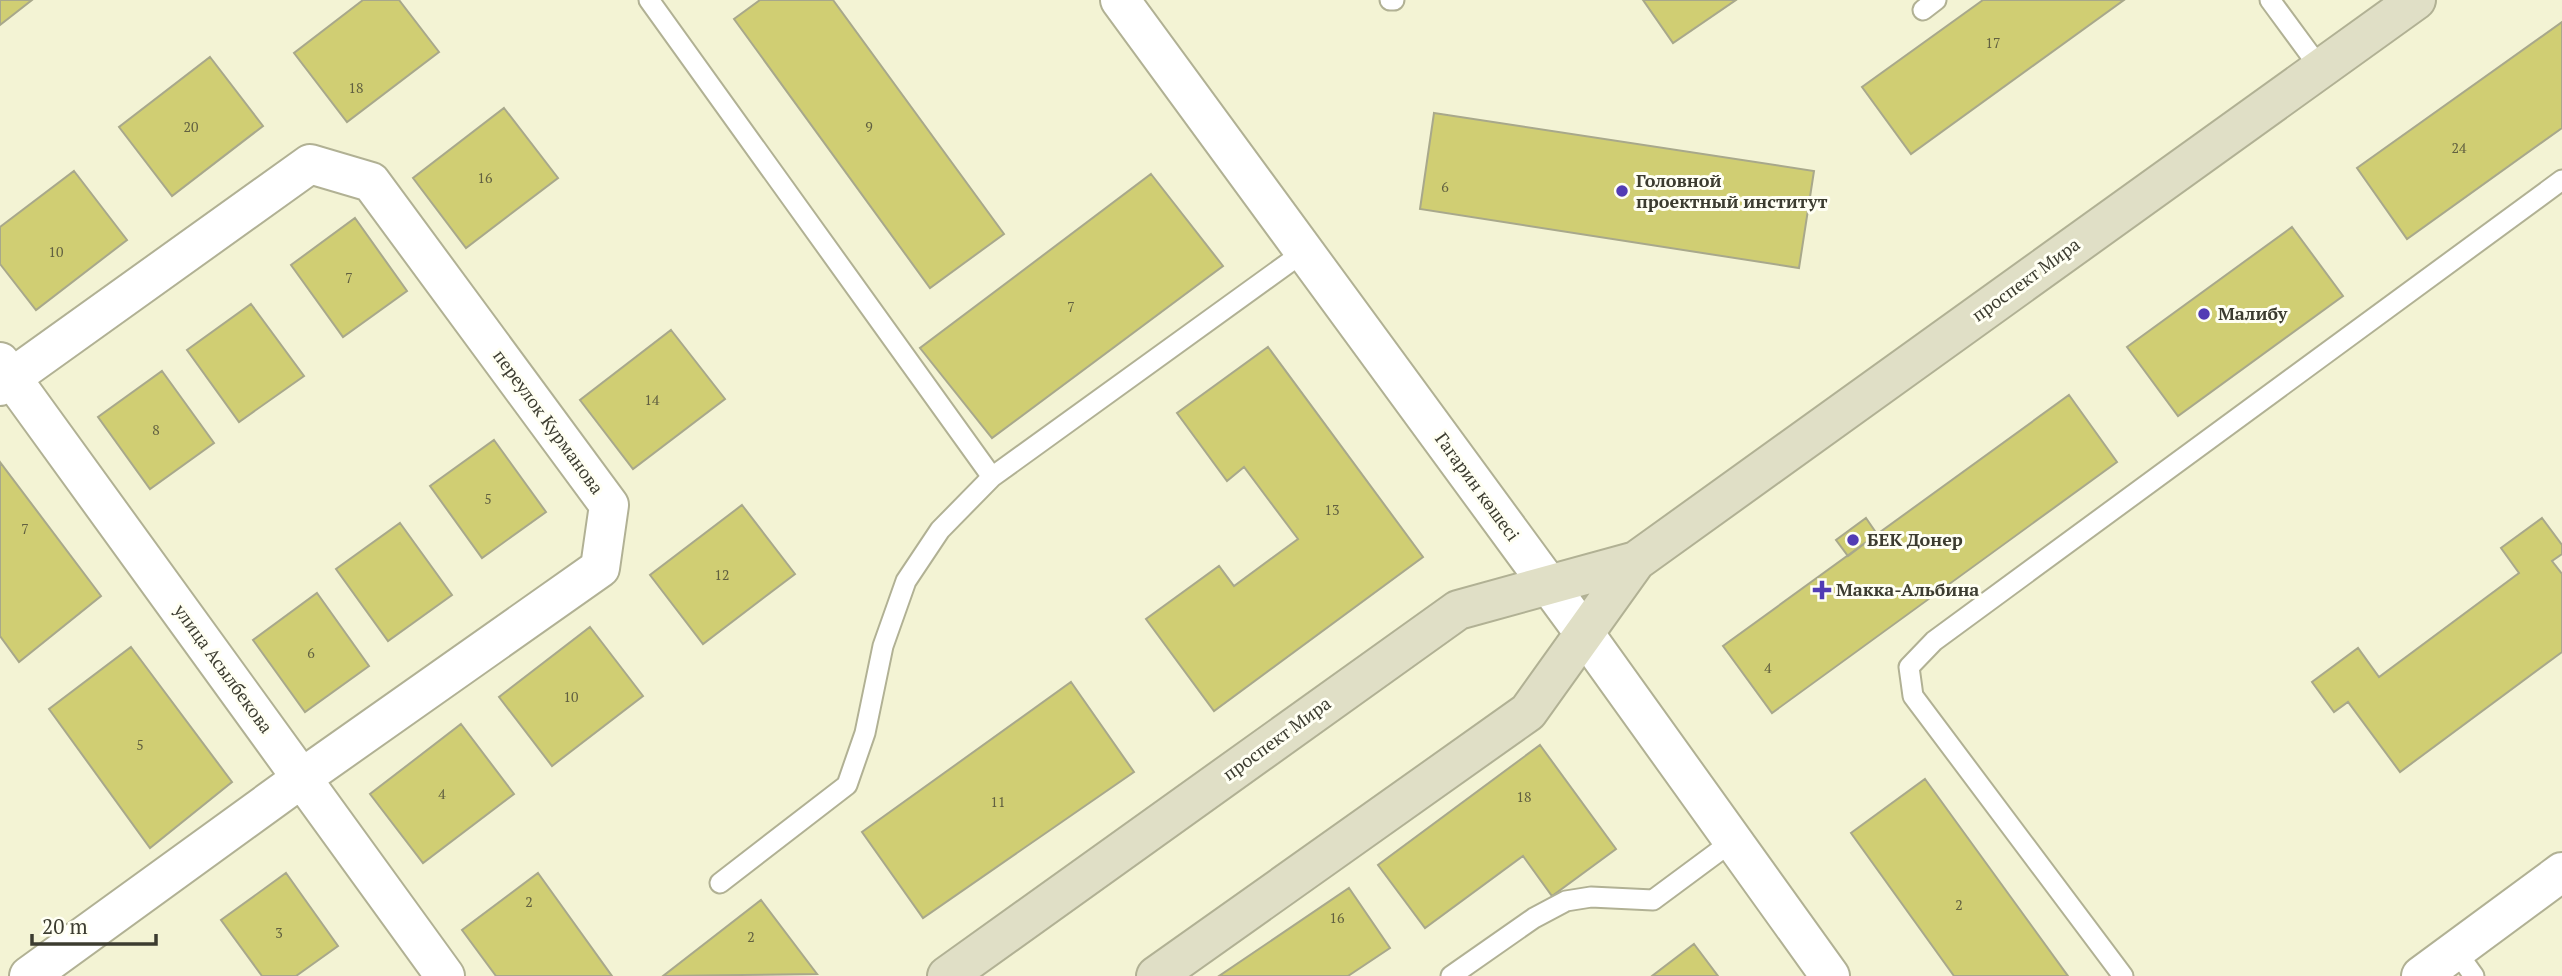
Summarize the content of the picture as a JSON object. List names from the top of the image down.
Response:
{
  "streets": {
    "main road": ["проспект Мира"],
    "street": ["переулок Курманова", "Гагарин көшесі", "улица Асылбекова"]
  },
  "crossings": [
    ["проспект Мира", "Гагарин көшесі"],
    ["переулок Курманова", "улица Асылбекова"]
  ],
  "places": {
    "other": ["Головной проектный институт", "Малибу", "БЕК Донер"],
    "health": ["Макка-Альбина"]
  },
  "house_numbers": [
    "17",
    "18",
    "20",
    "9",
    "24",
    "16",
    "6",
    "10",
    "7",
    "7",
    "14",
    "8",
    "5",
    "13",
    "7",
    "12",
    "6",
    "4",
    "10",
    "5",
    "4",
    "18",
    "11",
    "2",
    "2",
    "16",
    "3",
    "2"
  ],
  "scale_bar": "20 m"
}
